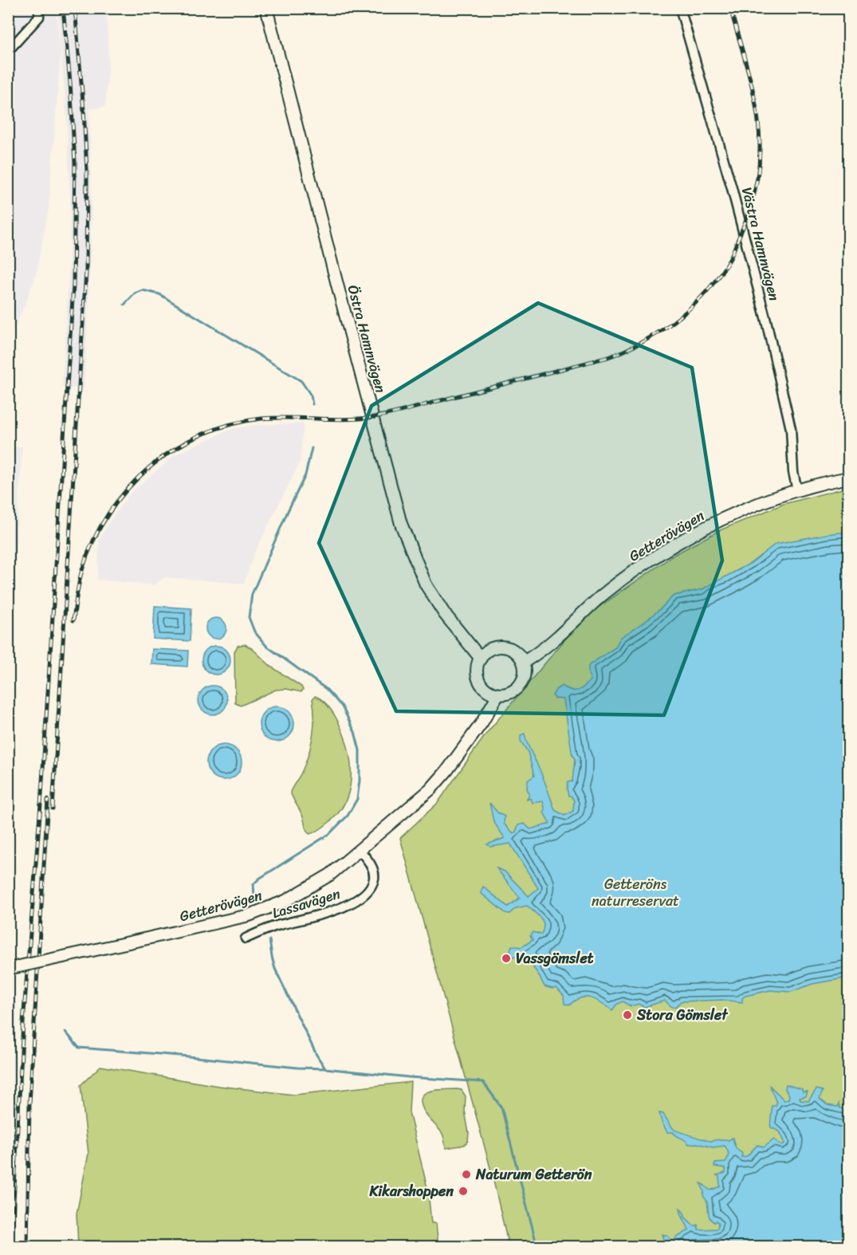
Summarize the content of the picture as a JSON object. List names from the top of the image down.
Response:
{
  "streets": {
    "street": [
      "Västra Hamnvägen",
      "Östra Hamnvägen",
      "Getterövägen",
      "Lassavägen"
    ]
  },
  "crossings": [
    ["Västra Hamnvägen", "Getterövägen"],
    ["Östra Hamnvägen", "Getterövägen"],
    ["Getterövägen", "Lassavägen"]
  ],
  "parks": ["Getteröns naturreservat"],
  "places": [
    "Vassgömslet",
    "Stora Gömslet",
    "Naturum Getterön",
    "Kikarshoppen"
  ]
}
